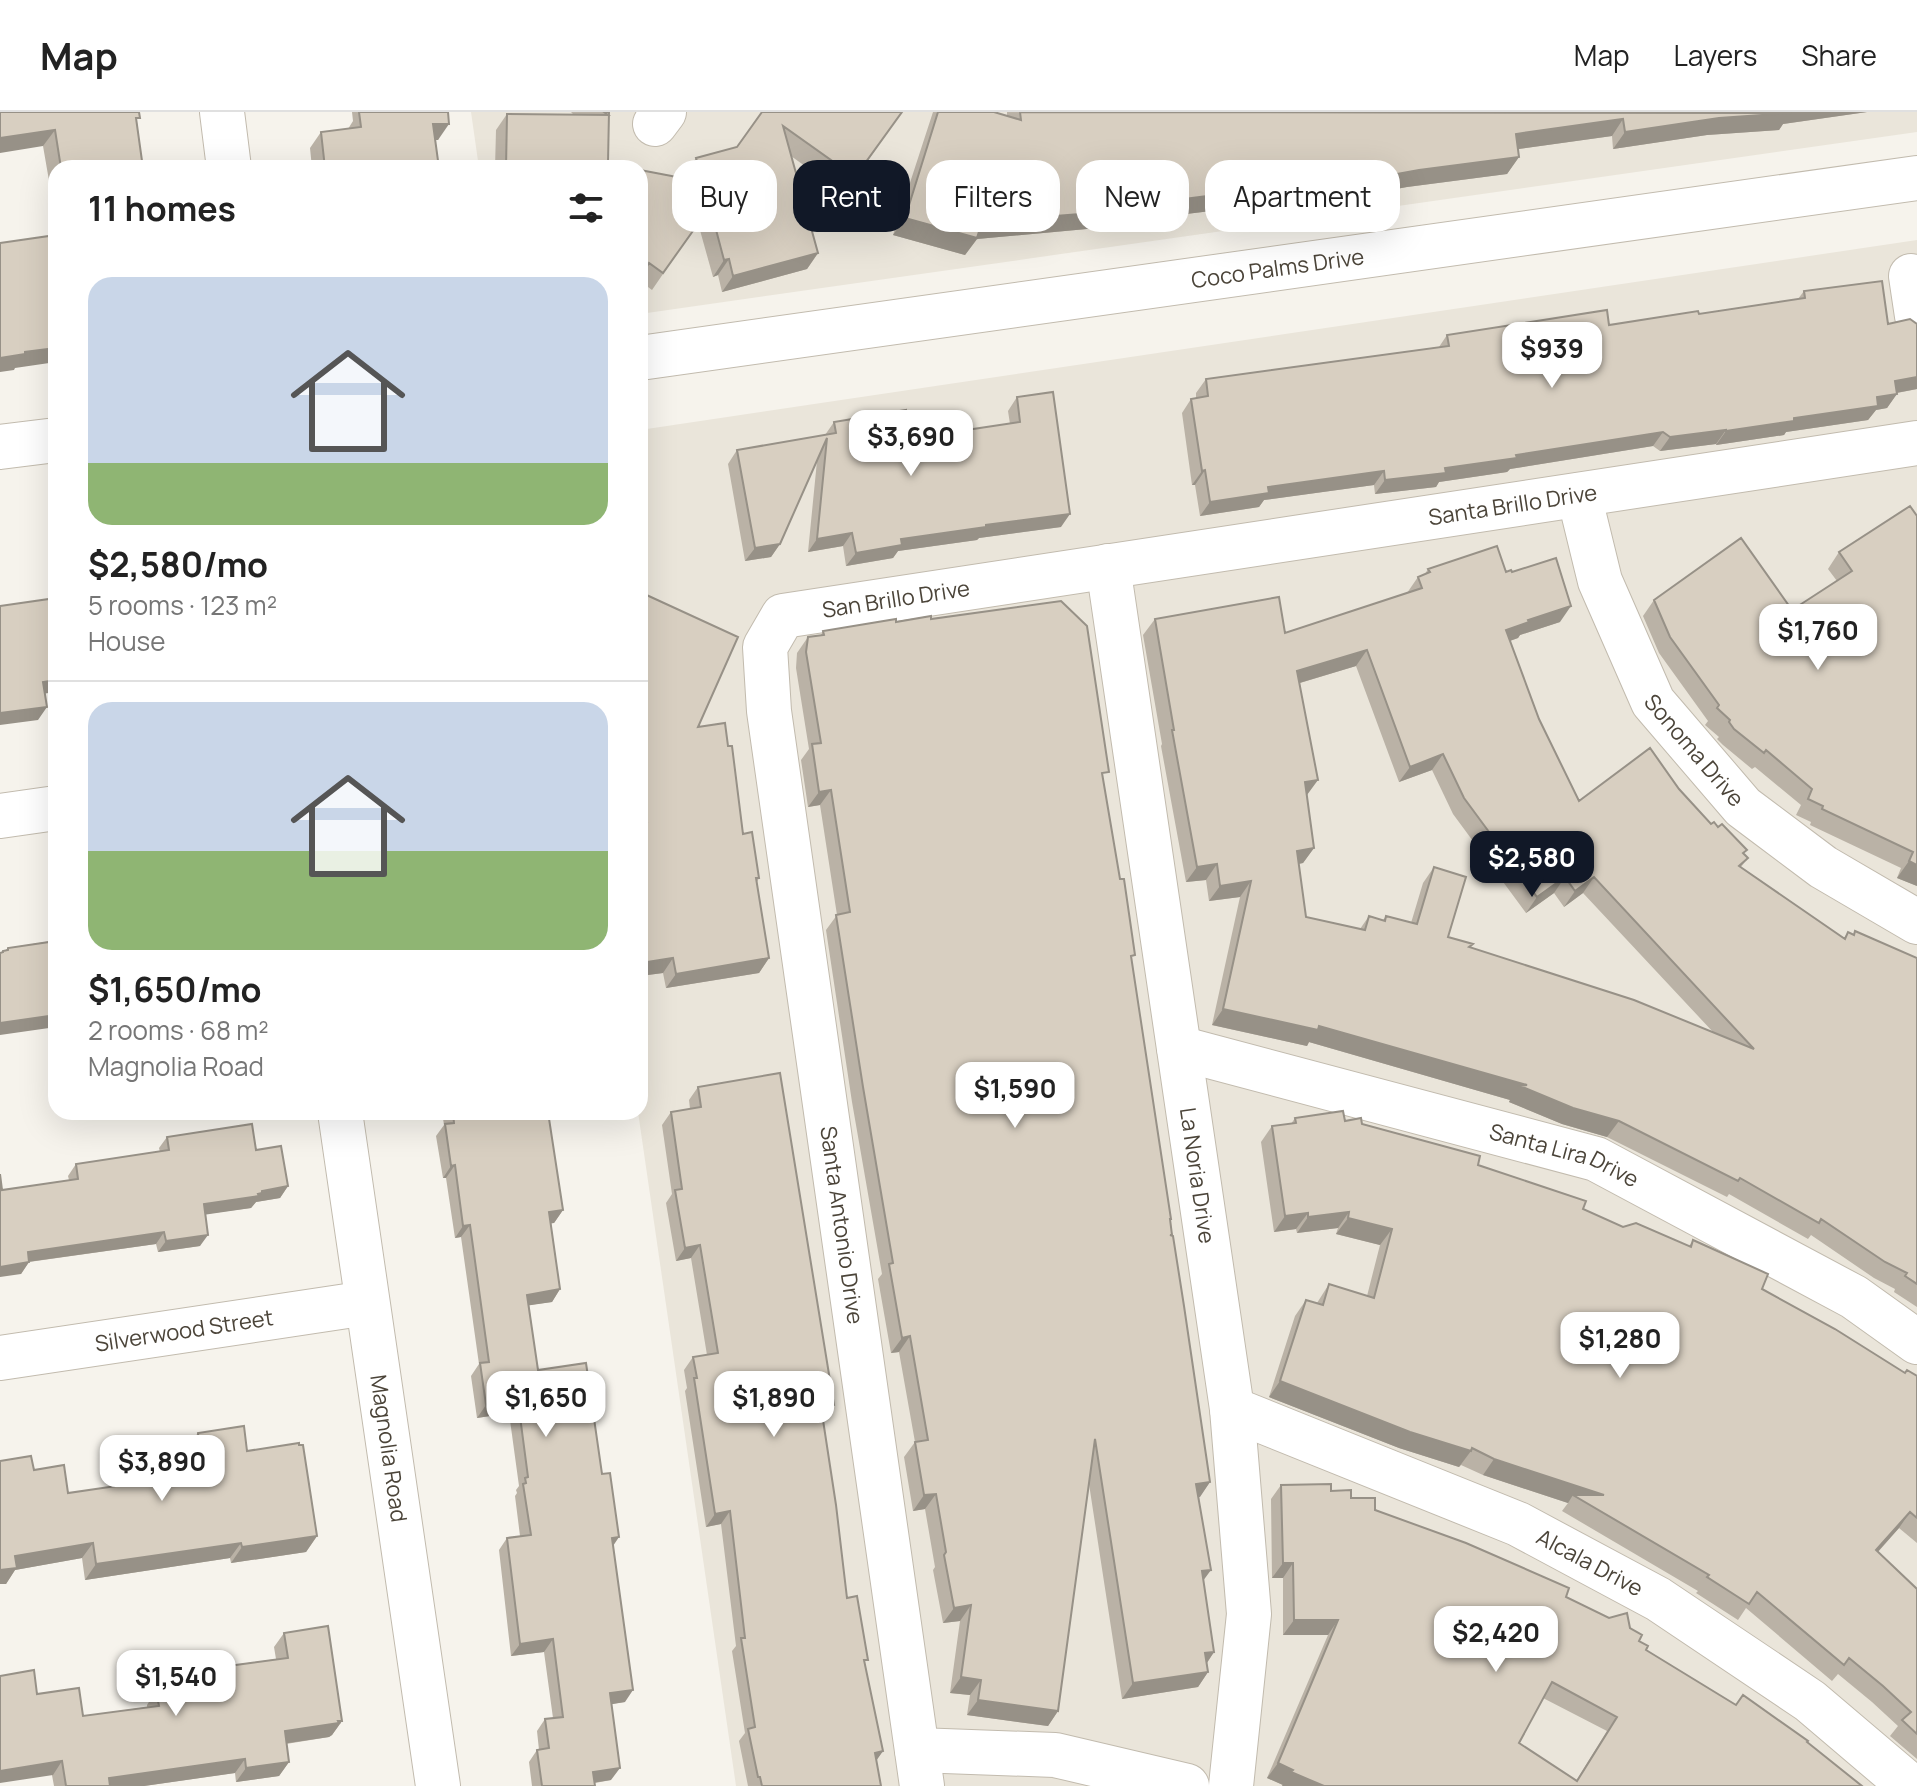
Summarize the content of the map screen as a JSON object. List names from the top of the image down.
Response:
{
  "streets": {
    "street": [
      "Coco Palms Drive",
      "Santa Brillo Drive",
      "San Brillo Drive",
      "Sonoma Drive",
      "Santa Lira Drive",
      "La Noria Drive",
      "Santa Antonio Drive",
      "Silverwood Street",
      "Magnolia Road",
      "Alcala Drive"
    ]
  },
  "crossings": [
    ["Santa Brillo Drive", "San Brillo Drive"],
    ["Santa Brillo Drive", "Sonoma Drive"],
    ["Santa Brillo Drive", "La Noria Drive"],
    ["San Brillo Drive", "La Noria Drive"],
    ["San Brillo Drive", "Santa Antonio Drive"],
    ["Santa Lira Drive", "La Noria Drive"],
    ["La Noria Drive", "Alcala Drive"],
    ["Silverwood Street", "Magnolia Road"]
  ],
  "page": {
    "header": "Map",
    "nav": ["Map", "Layers", "Share"],
    "chip": [
      "Buy",
      "Rent",
      "Filters",
      "New",
      "Apartment"
    ],
    "heading": "11 homes",
    "list": [
      {
        "name": "$2,580/mo",
        "note": "5 rooms · 123 m² · House"
      },
      {
        "name": "$1,650/mo",
        "note": "2 rooms · 68 m² · Magnolia Road"
      }
    ],
    "price": [
      "$939",
      "$3,690",
      "$1,760",
      "$2,580",
      "$1,590",
      "$1,280",
      "$1,650",
      "$1,890",
      "$3,890",
      "$2,420",
      "$1,540"
    ]
  }
}
